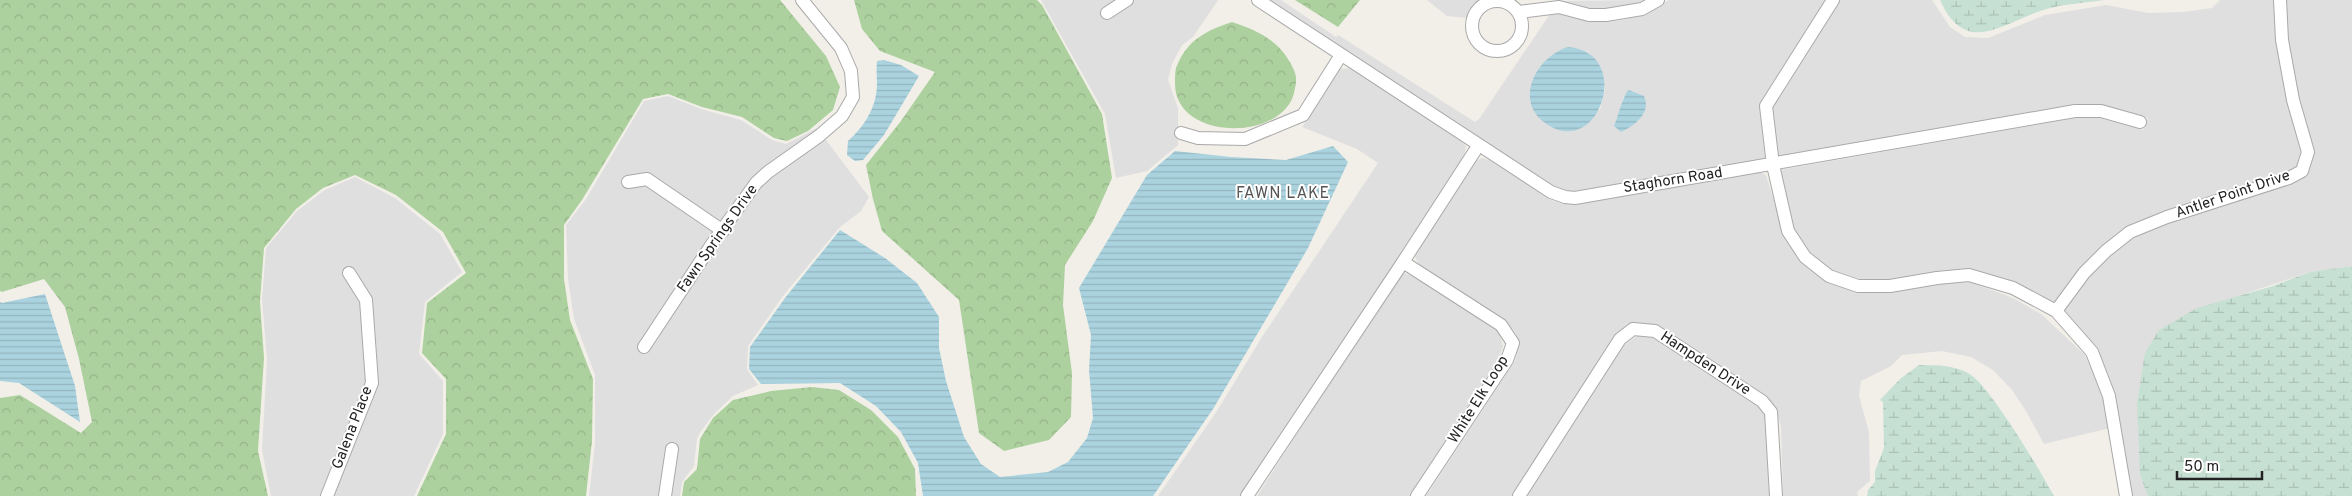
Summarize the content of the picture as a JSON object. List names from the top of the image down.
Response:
{
  "streets": {
    "street": [
      "Staghorn Road",
      "Antler Point Drive",
      "Fawn Springs Drive",
      "Hampden Drive",
      "White Elk Loop",
      "Galena Place"
    ]
  },
  "districts": ["FAWN LAKE"],
  "scale_bar": "50 m"
}
